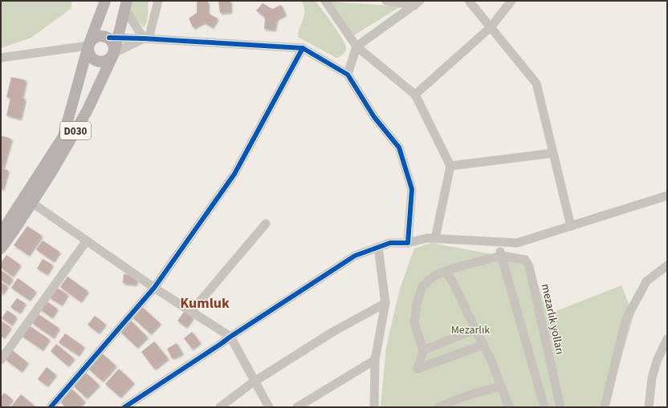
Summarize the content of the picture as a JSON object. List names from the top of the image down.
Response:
{
  "streets": {
    "main road": ["D030"],
    "street": ["mezarlık yolları"]
  },
  "districts": ["Kumluk"],
  "parks": ["Mezarlık"]
}
